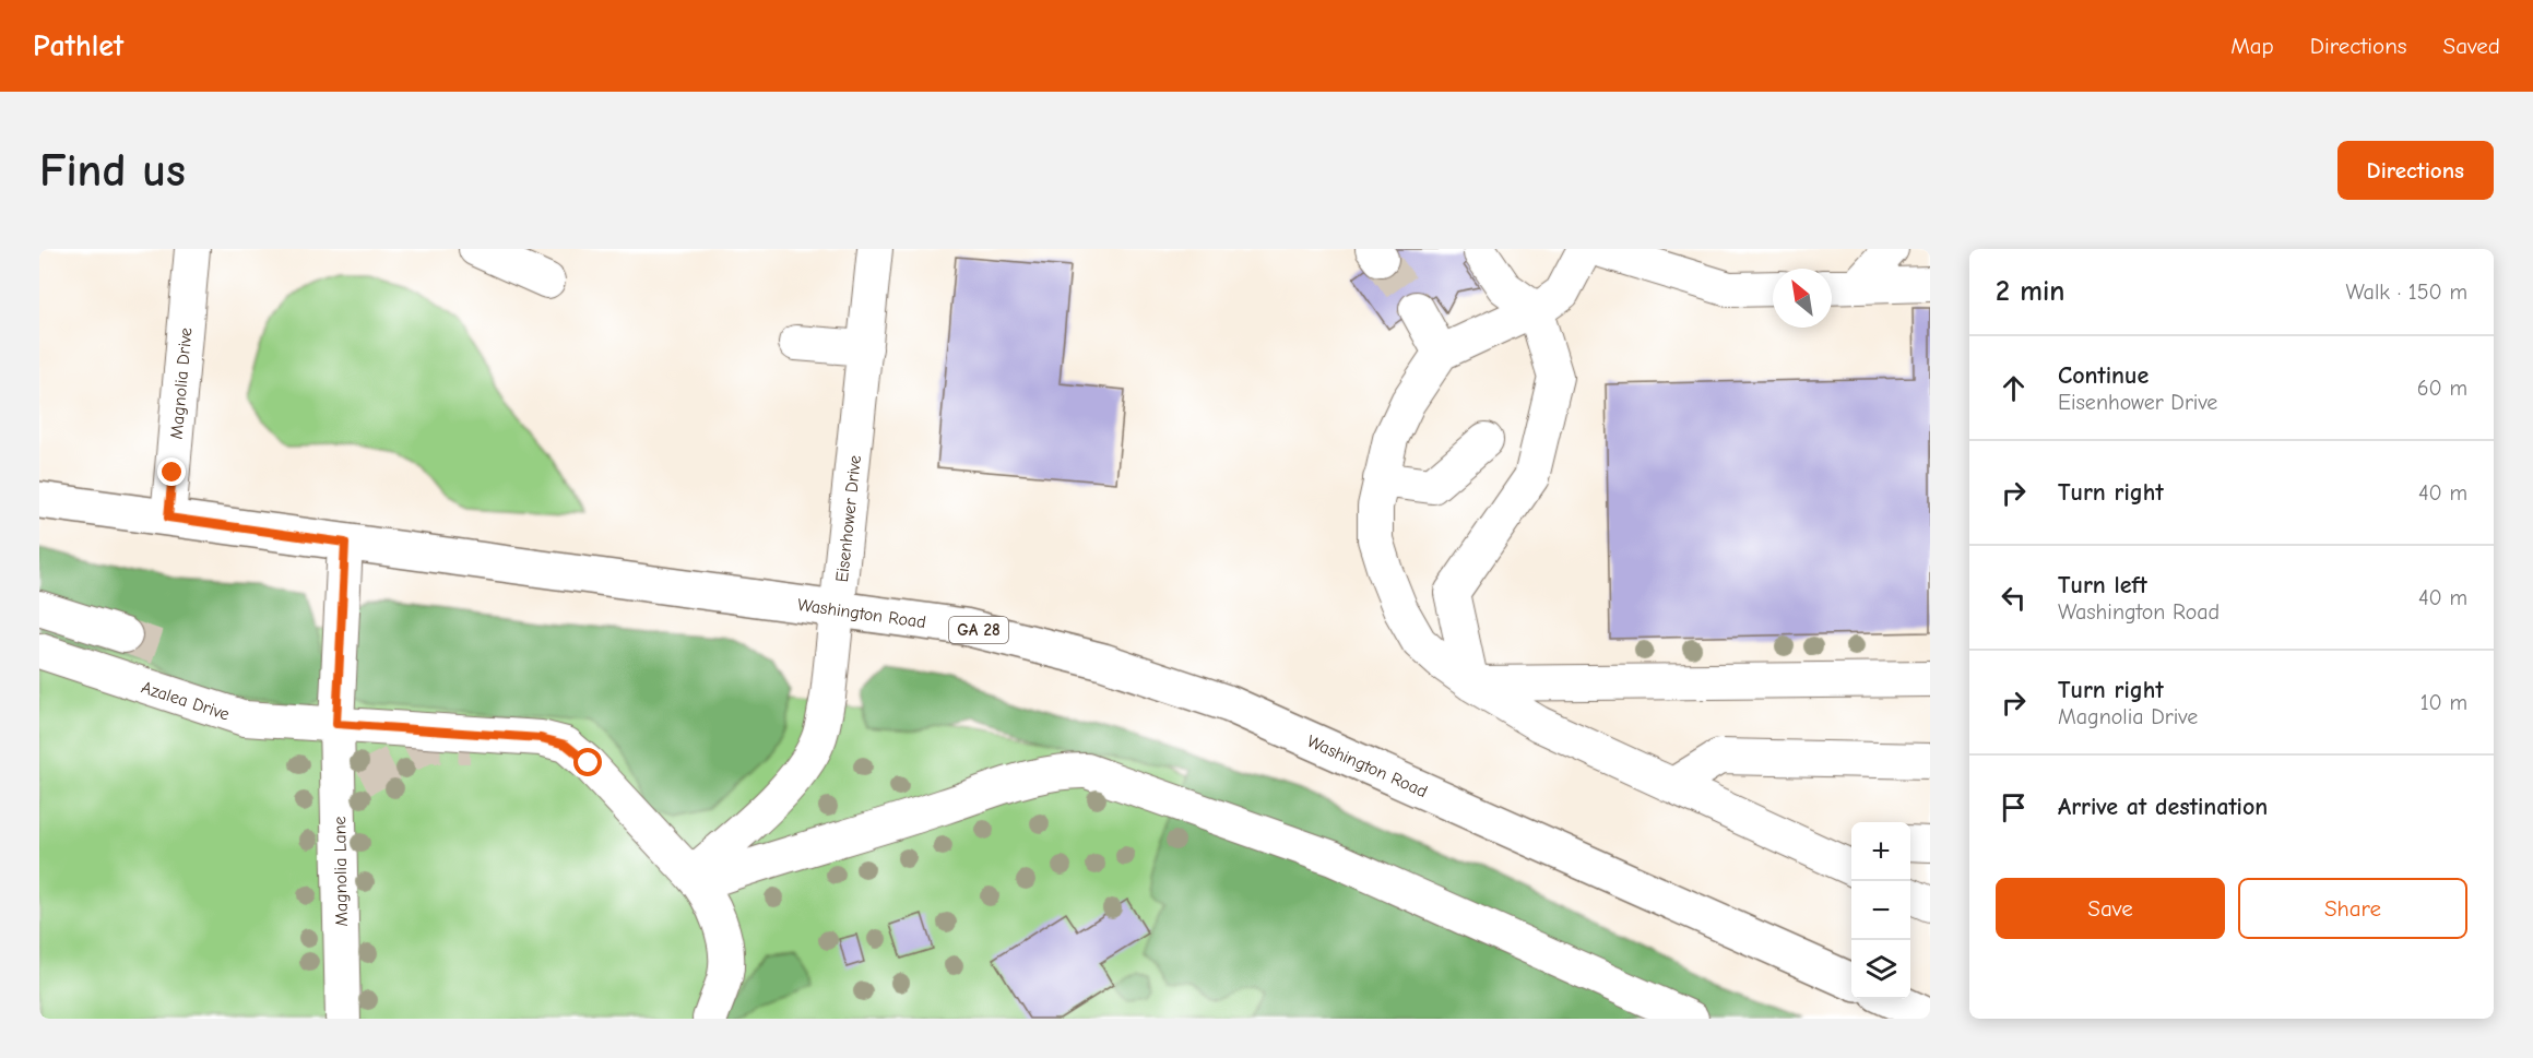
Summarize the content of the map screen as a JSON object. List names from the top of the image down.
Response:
{
  "streets": {
    "main road": ["Washington Road", "GA 28"],
    "street": [
      "Magnolia Drive",
      "Eisenhower Drive",
      "Azalea Drive",
      "Magnolia Lane"
    ]
  },
  "crossings": [
    ["Magnolia Drive", "Washington Road"],
    ["Eisenhower Drive", "Washington Road"],
    ["Washington Road", "Magnolia Lane"],
    ["Azalea Drive", "Magnolia Lane"]
  ],
  "north": "top left",
  "page": {
    "header": "Pathlet",
    "nav": ["Map", "Directions", "Saved"],
    "buttons": [
      "Directions",
      ["Save", "Share"]
    ],
    "title": "Find us",
    "heading": ["2 min", "Walk · 150 m"],
    "list": [
      ["Continue", "Eisenhower Drive", "60 m"],
      ["Turn right", "40 m"],
      ["Turn left", "Washington Road", "40 m"],
      ["Turn right", "Magnolia Drive", "10 m"],
      "Arrive at destination"
    ],
    "map_buttons": ["+", "−"]
  }
}
